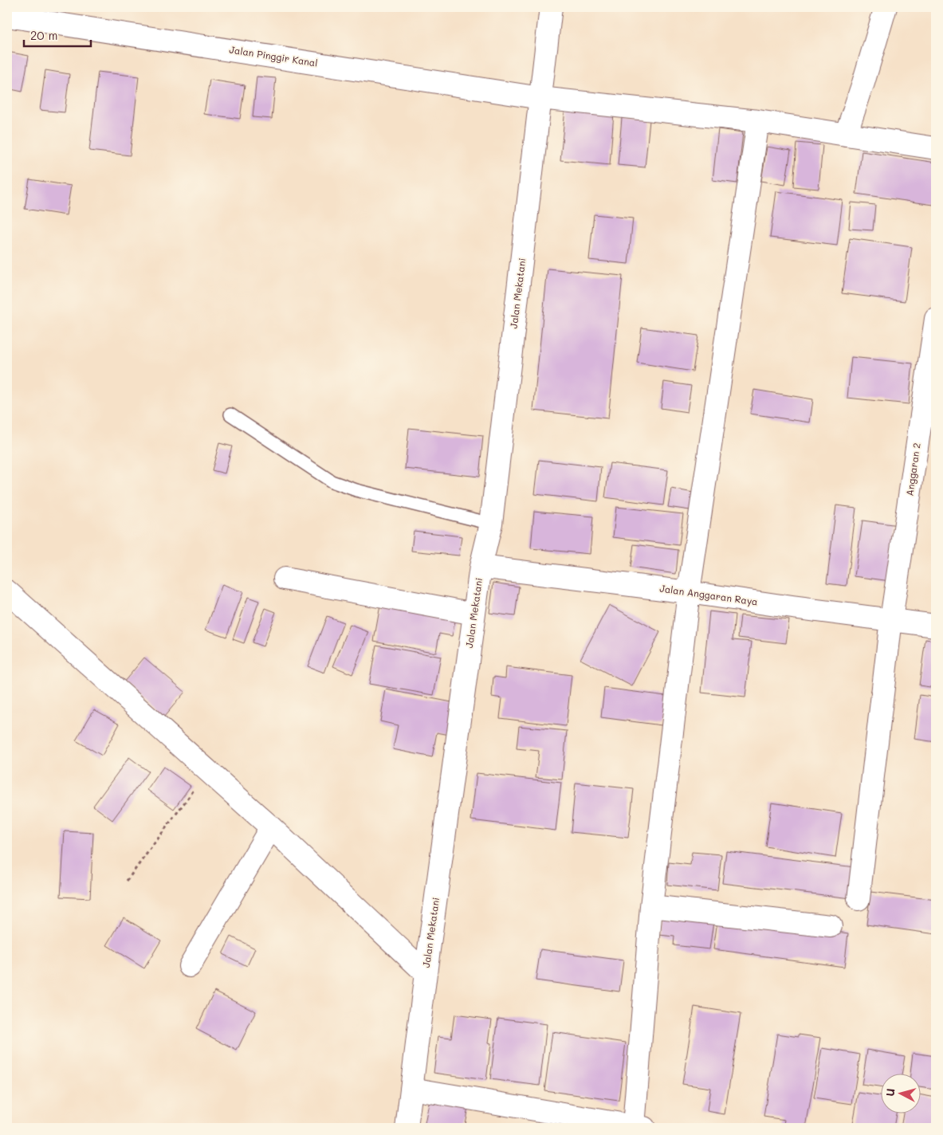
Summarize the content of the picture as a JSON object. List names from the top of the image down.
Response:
{
  "streets": {
    "street": [
      "Jalan Pinggir Kanal",
      "Jalan Mekatani",
      "Anggaran 2",
      "Jalan Anggaran Raya"
    ]
  },
  "crossings": [
    ["Jalan Pinggir Kanal", "Jalan Mekatani"],
    ["Jalan Mekatani", "Jalan Anggaran Raya"],
    ["Anggaran 2", "Jalan Anggaran Raya"]
  ],
  "scale_bar": "20 m",
  "north": "left"
}
